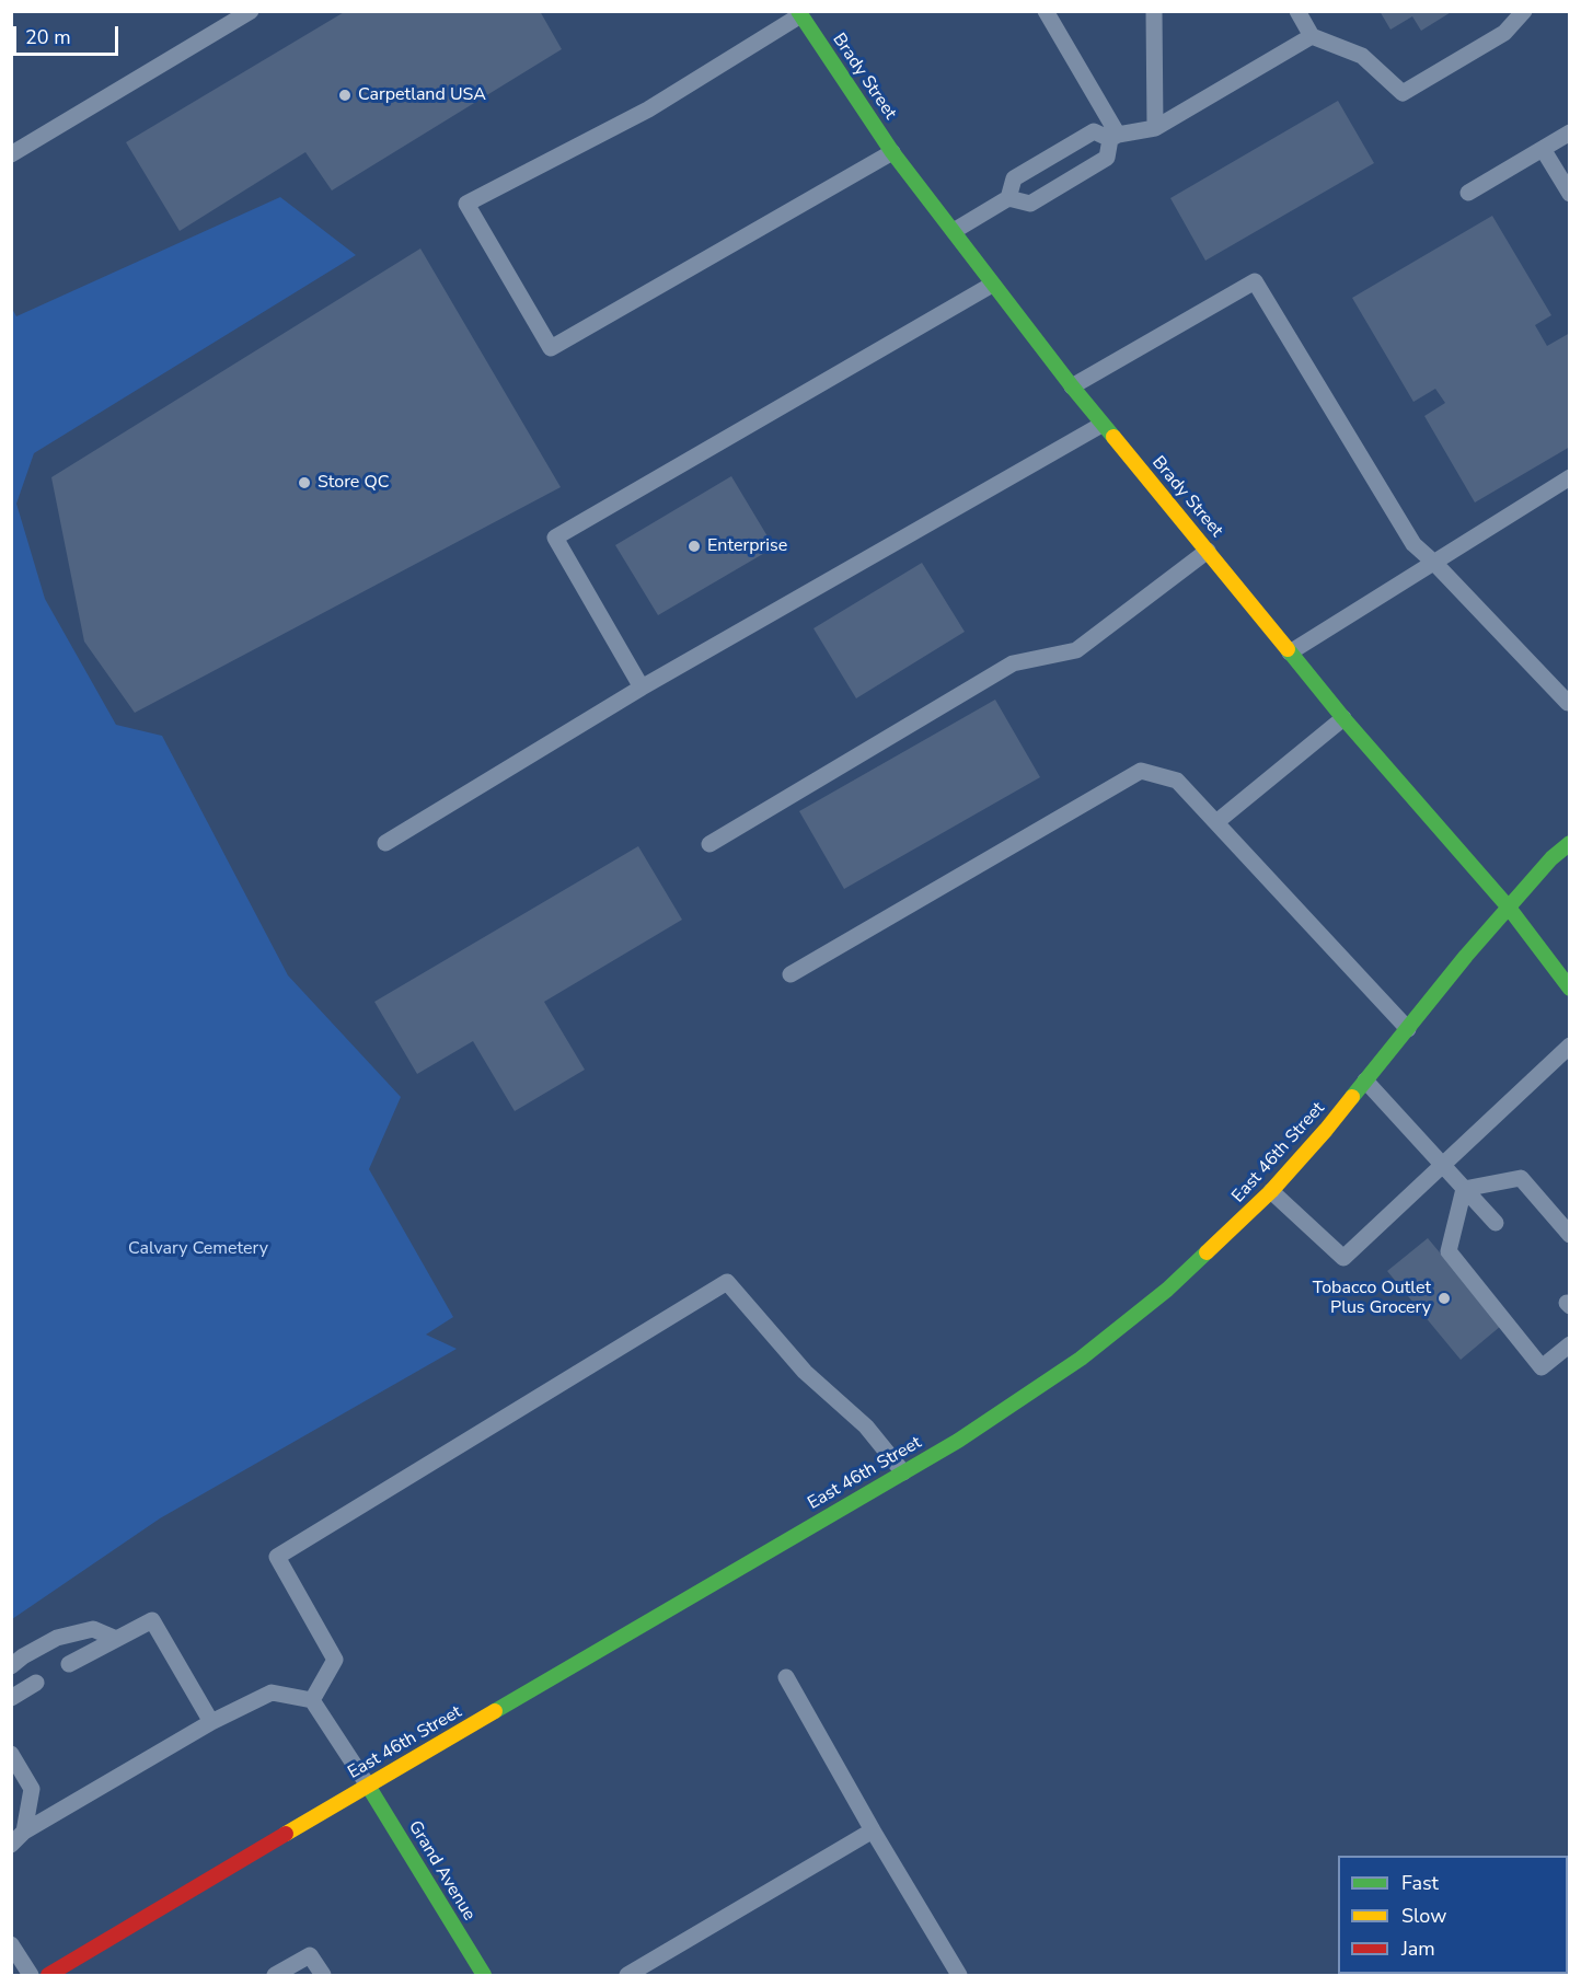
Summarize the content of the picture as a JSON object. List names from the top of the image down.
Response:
{
  "streets": {
    "main road": ["Brady Street", "East 46th Street", "Grand Avenue"]
  },
  "crossings": [
    ["Brady Street", "East 46th Street"],
    ["East 46th Street", "Grand Avenue"]
  ],
  "parks": ["Calvary Cemetery"],
  "places": [
    "Carpetland USA",
    "Store QC",
    "Enterprise",
    "Tobacco Outlet Plus Grocery"
  ],
  "legend": ["Fast", "Slow", "Jam"],
  "scale_bar": "20 m"
}
